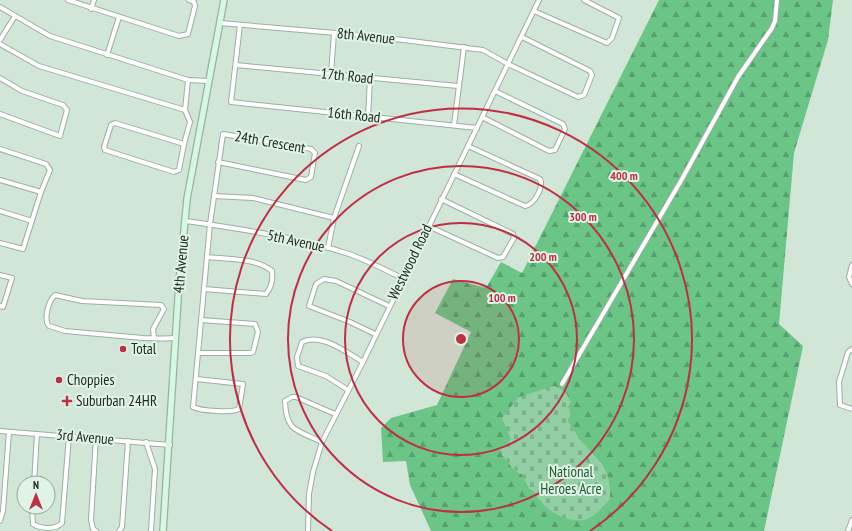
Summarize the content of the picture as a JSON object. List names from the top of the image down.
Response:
{
  "streets": {
    "street": [
      "8th Avenue",
      "17th Road",
      "16th Road",
      "24th Crescent",
      "5th Avenue",
      "Westwood Road",
      "4th Avenue",
      "3rd Avenue"
    ]
  },
  "crossings": [
    ["8th Avenue", "Westwood Road"],
    ["8th Avenue", "4th Avenue"],
    ["17th Road", "16th Road"],
    ["16th Road", "Westwood Road"],
    ["5th Avenue", "Westwood Road"],
    ["5th Avenue", "4th Avenue"],
    ["4th Avenue", "3rd Avenue"]
  ],
  "parks": ["National Heroes Acre"],
  "places": {
    "other": ["Total", "Choppies"],
    "health": ["Suburban 24HR"]
  },
  "north": "top",
  "rings": [
    "400 m",
    "300 m",
    "200 m",
    "100 m"
  ]
}
